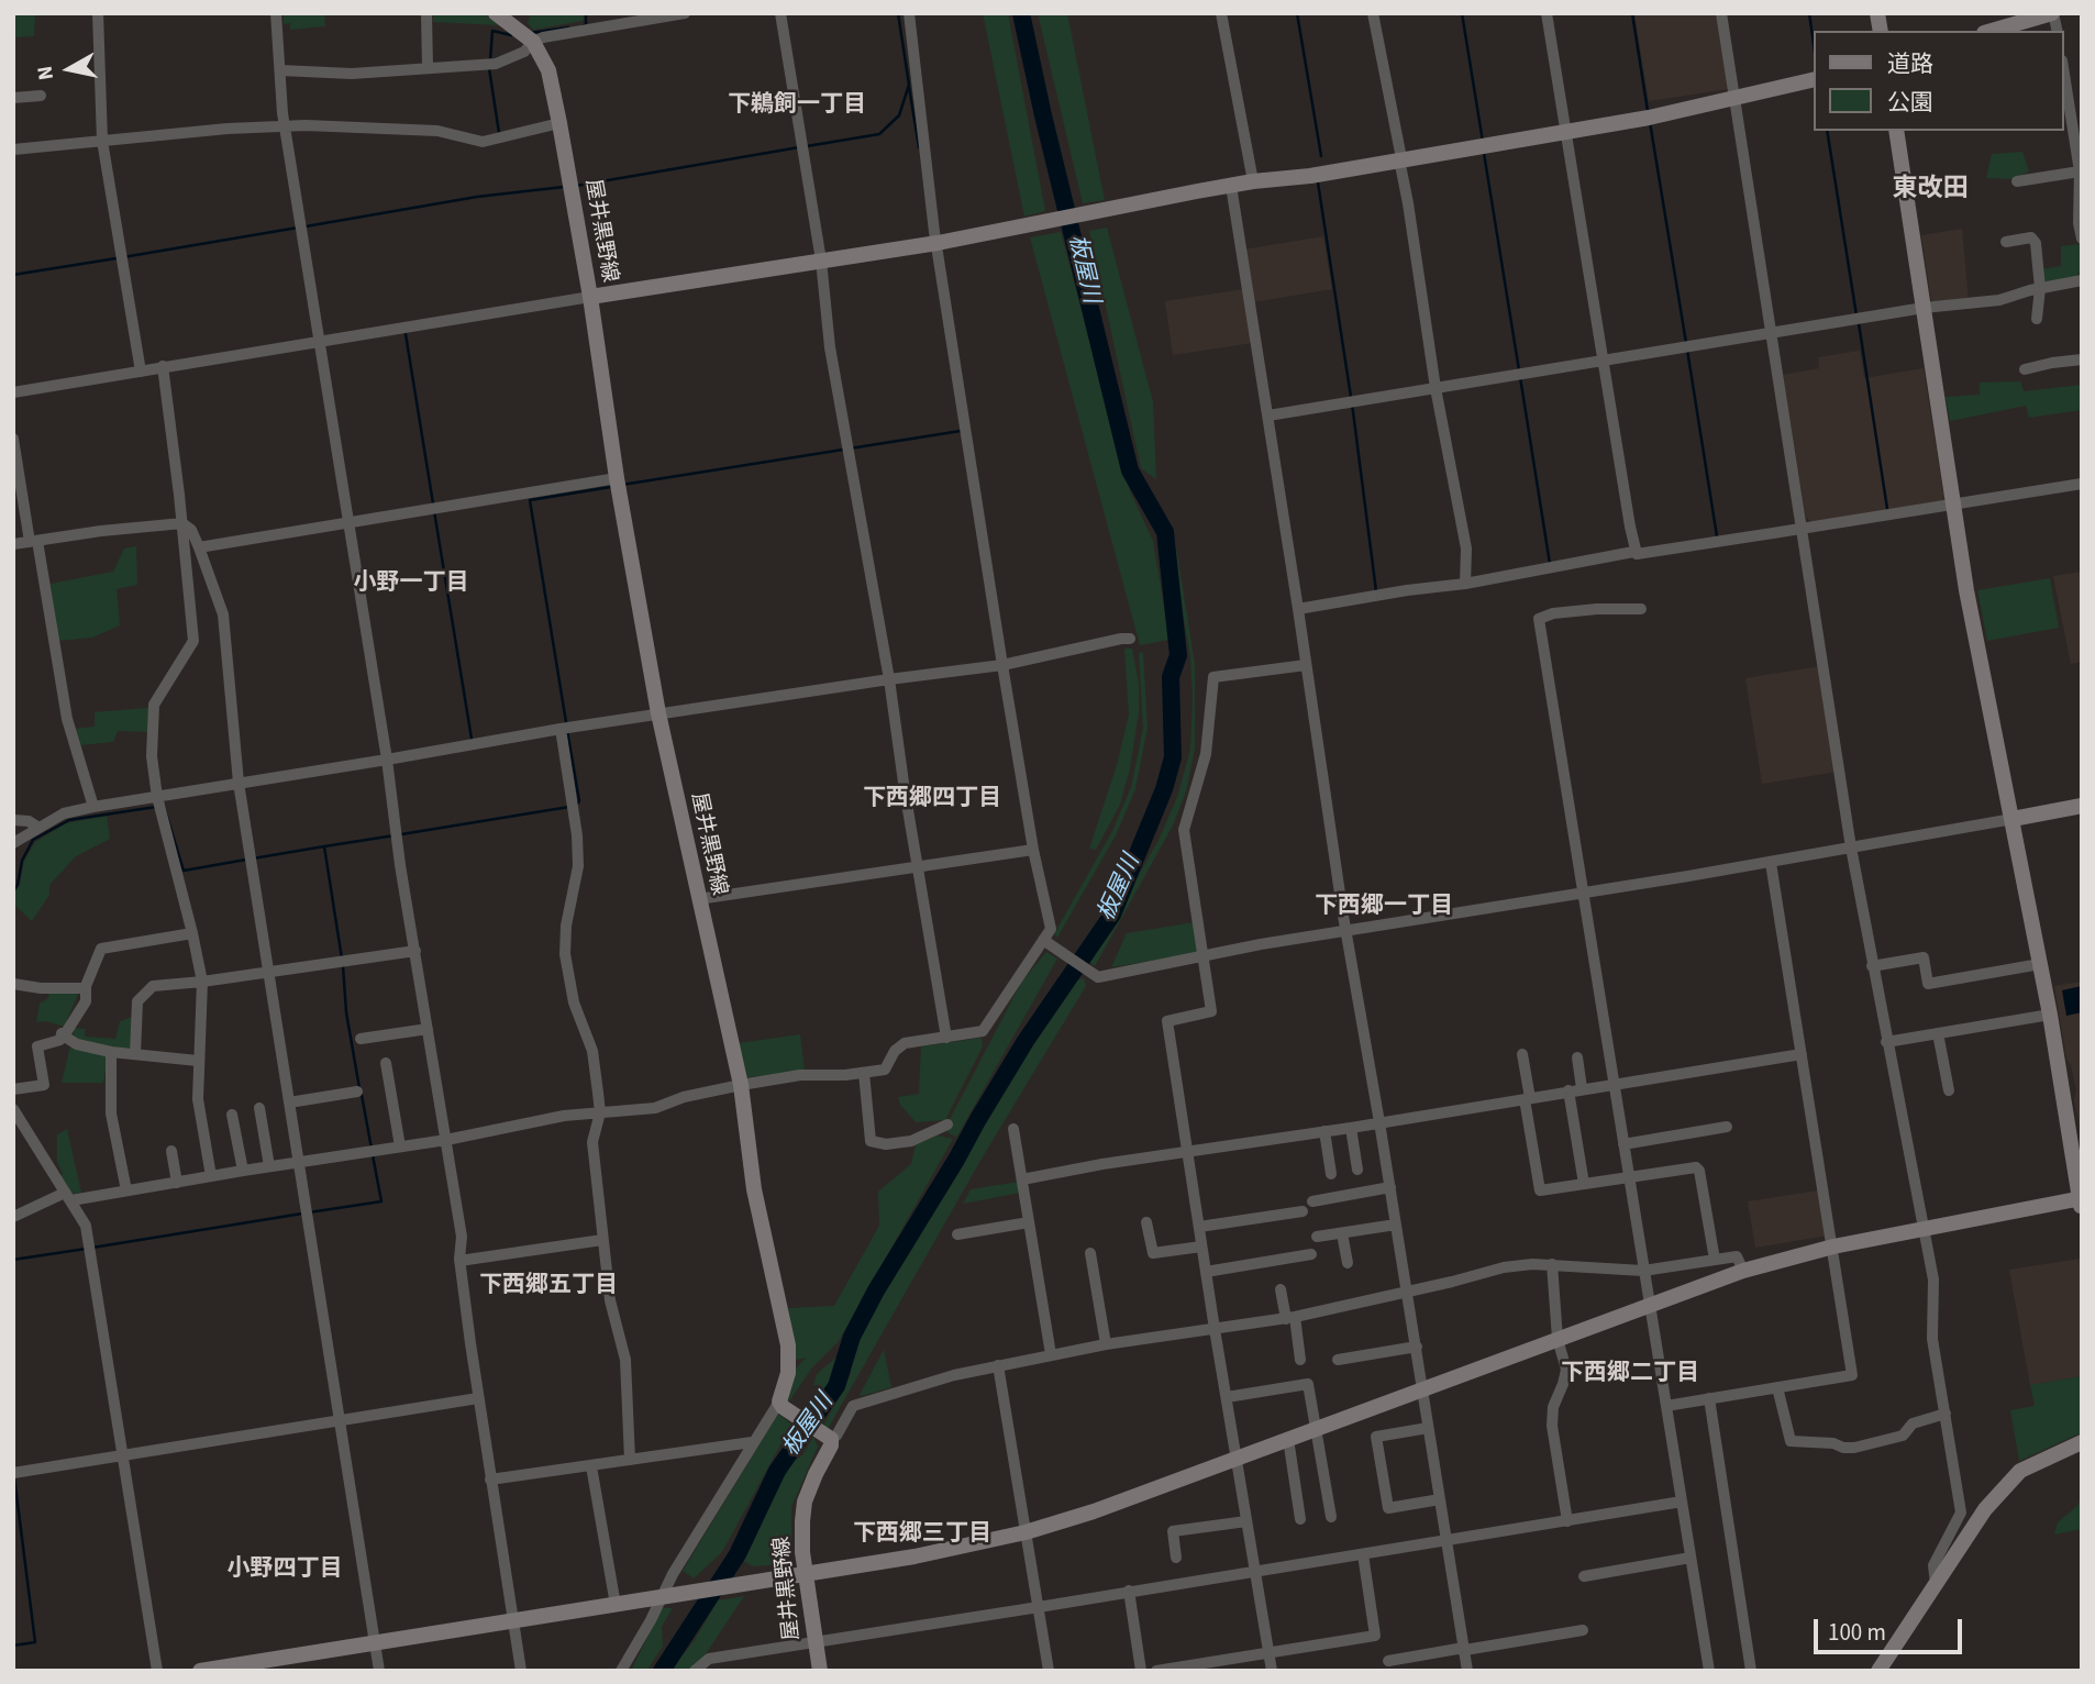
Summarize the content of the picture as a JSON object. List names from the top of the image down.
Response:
{
  "streets": {
    "street": ["屋井黒野線"]
  },
  "districts": [
    "下鵜飼一丁目",
    "東改田",
    "小野一丁目",
    "下西郷四丁目",
    "下西郷一丁目",
    "下西郷五丁目",
    "下西郷二丁目",
    "下西郷三丁目",
    "小野四丁目"
  ],
  "water": ["板屋川"],
  "legend": ["道路", "公園"],
  "scale_bar": "100 m",
  "north": "left"
}
